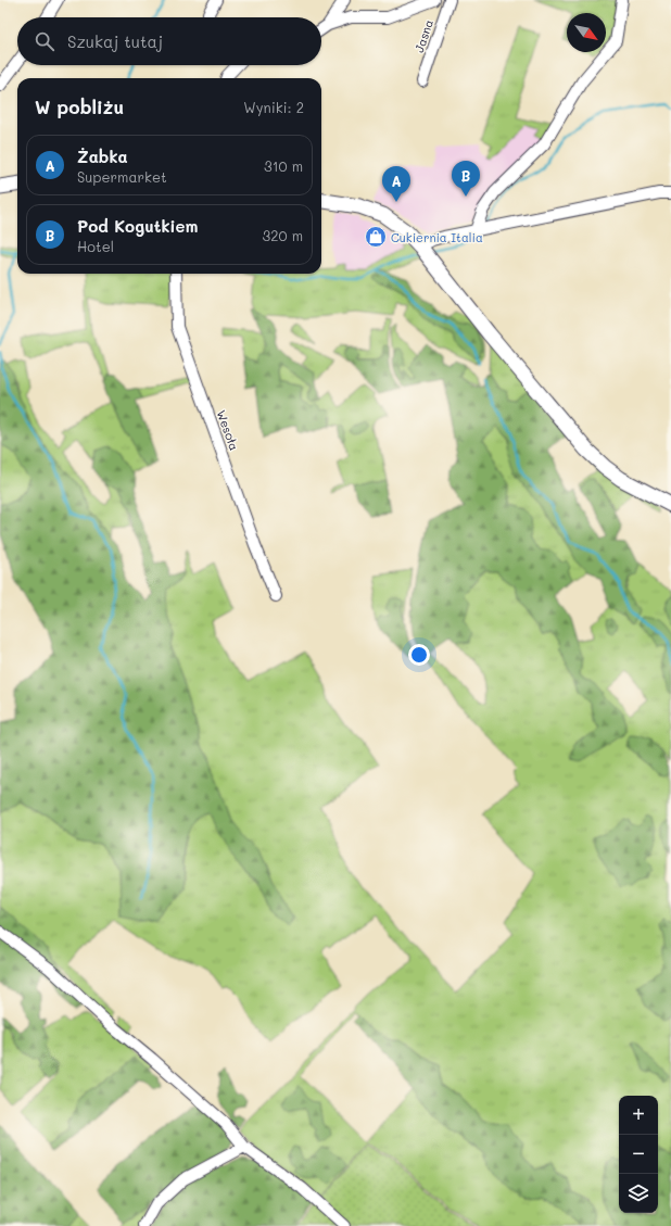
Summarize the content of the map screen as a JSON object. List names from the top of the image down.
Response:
{
  "streets": {
    "street": ["Jasna", "Wesoła"]
  },
  "places": {
    "shop": ["Cukiernia Italia"]
  },
  "north": "bottom right",
  "page": {
    "search": "Szukaj tutaj",
    "heading": ["W pobliżu", "Wyniki: 2"],
    "list": [
      {
        "mark": "A",
        "name": "Żabka",
        "note": "Supermarket",
        "value": "310 m"
      },
      {
        "mark": "B",
        "name": "Pod Kogutkiem",
        "note": "Hotel",
        "value": "320 m"
      }
    ],
    "pins": ["B", "A"],
    "map_buttons": ["+", "−"]
  }
}
